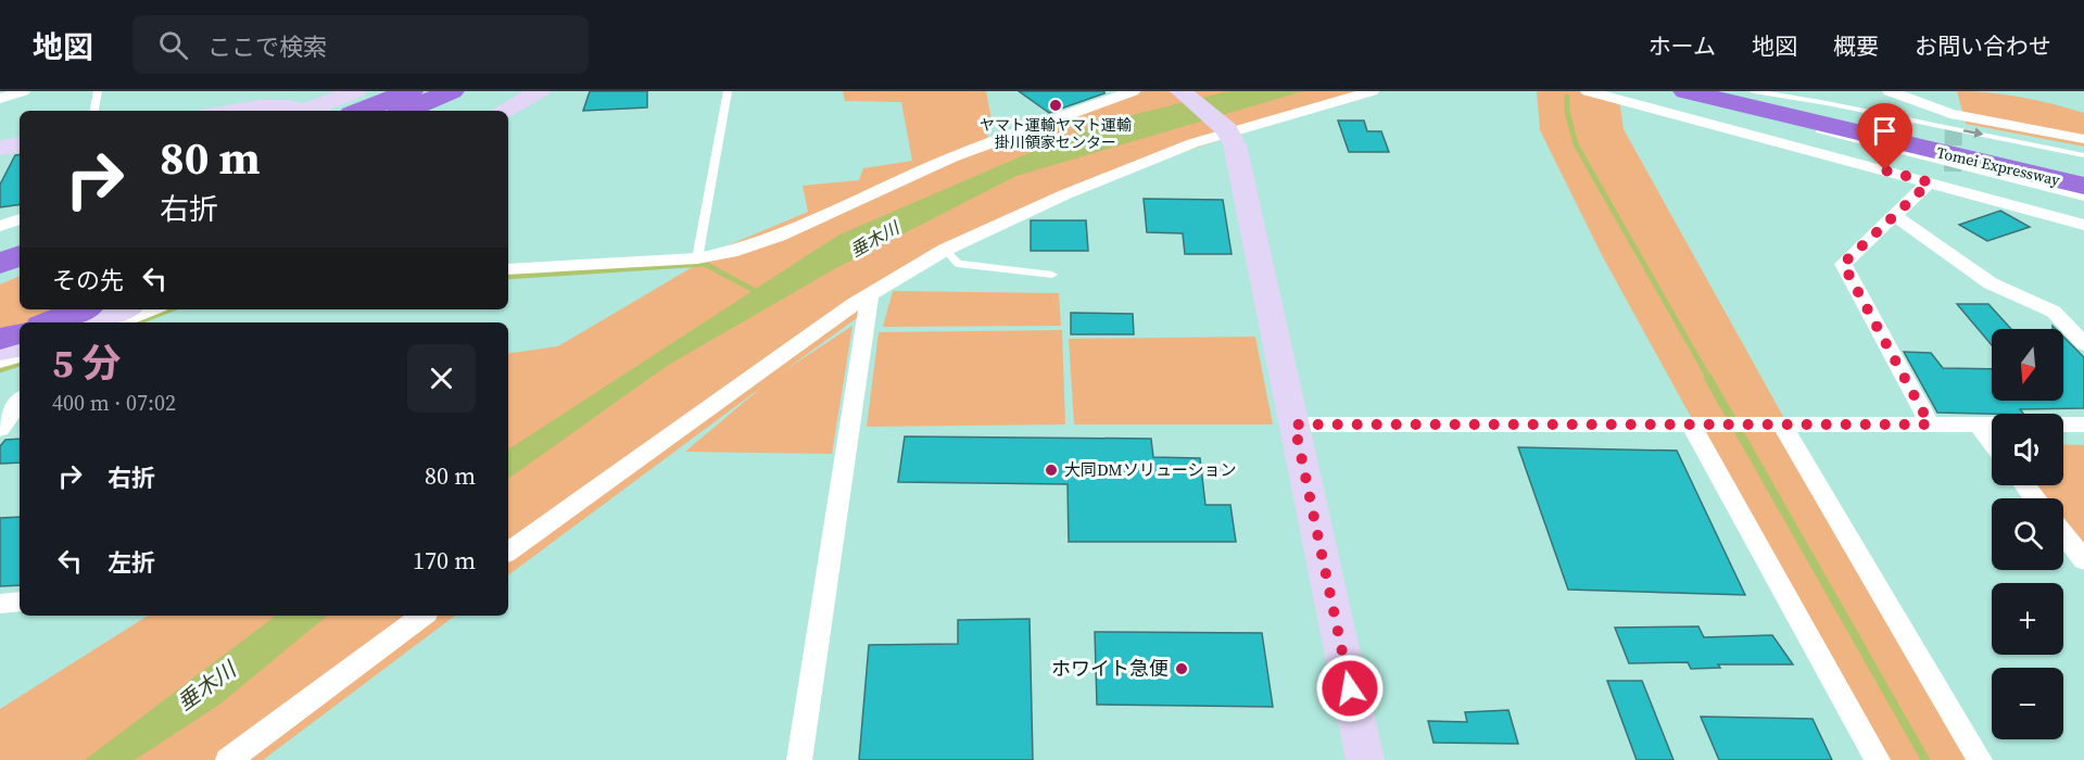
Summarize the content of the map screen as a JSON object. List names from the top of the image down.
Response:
{
  "streets": {
    "highway": ["Tomei Expressway"]
  },
  "water": ["垂木川"],
  "places": ["ヤマト運輸ヤマト運輸 掛川領家センター", "大同DMソリューション", "ホワイト急便"],
  "north": "bottom",
  "page": {
    "header": "地図",
    "search": "ここで検索",
    "nav": [
      "ホーム",
      "地図",
      "概要",
      "お問い合わせ"
    ],
    "turn": ["80 m", "右折"],
    "then": "その先",
    "heading": ["5 分", "400 m · 07:02"],
    "map_buttons": ["+", "−"],
    "list": [
      {
        "name": "右折",
        "value": "80 m"
      },
      {
        "name": "左折",
        "value": "170 m"
      }
    ]
  }
}
